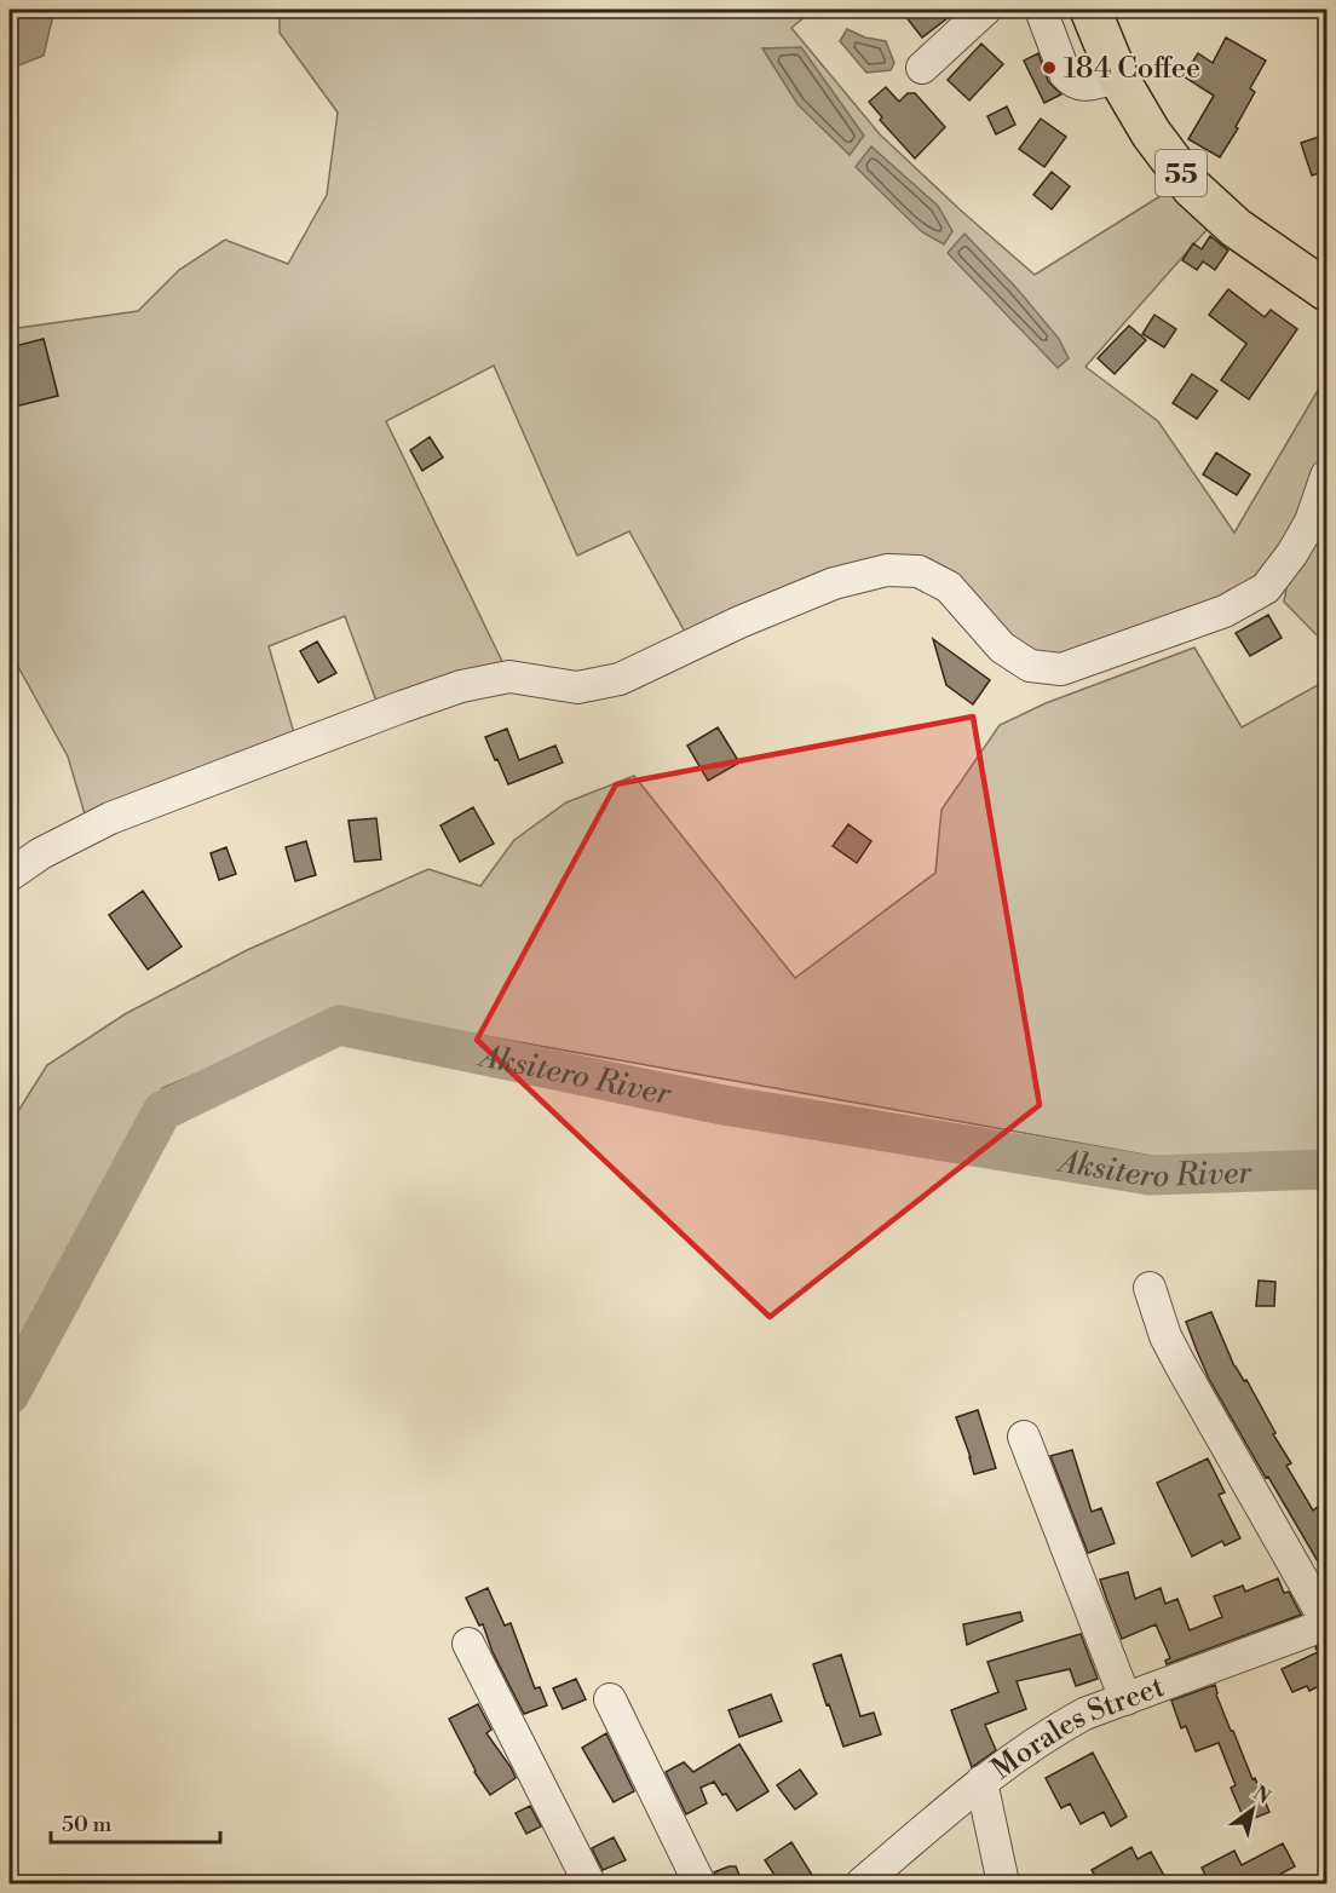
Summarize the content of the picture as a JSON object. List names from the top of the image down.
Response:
{
  "streets": {
    "highway": ["55"],
    "street": ["Morales Street"]
  },
  "water": ["Aksitero River"],
  "places": ["184 Coffee"],
  "scale_bar": "50 m",
  "north": "top right"
}
